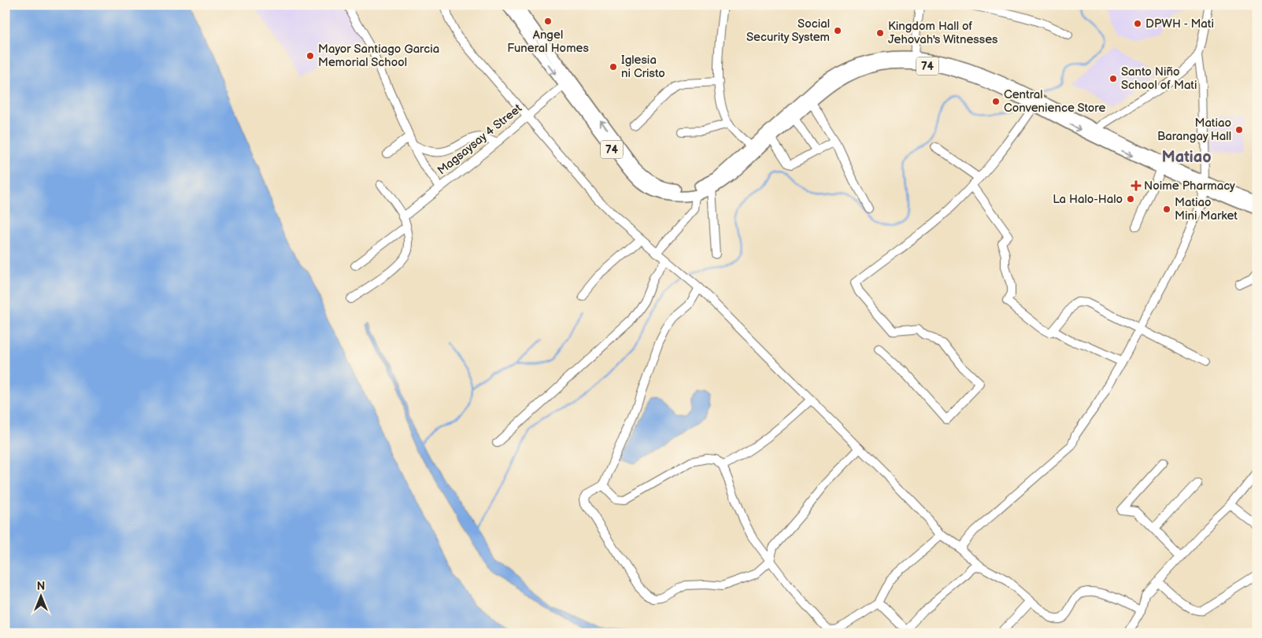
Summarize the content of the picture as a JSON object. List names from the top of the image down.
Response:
{
  "streets": {
    "main road": ["74"],
    "street": ["Magsaysay 4 Street"]
  },
  "crossings": [
    ["74", "Magsaysay 4 Street"]
  ],
  "districts": ["Matiao"],
  "places": {
    "other": [
      "Angel Funeral Homes",
      "DPWH - Mati",
      "Social Security System",
      "Kingdom Hall of Jehovah's Witnesses",
      "Mayor Santiago Garcia Memorial School",
      "Iglesia ni Cristo",
      "Santo Niño School of Mati",
      "Central Convenience Store",
      "Matiao Barangay Hall",
      "La Halo-Halo",
      "Matiao Mini Market"
    ],
    "health": ["Noime Pharmacy"]
  },
  "north": "top"
}
